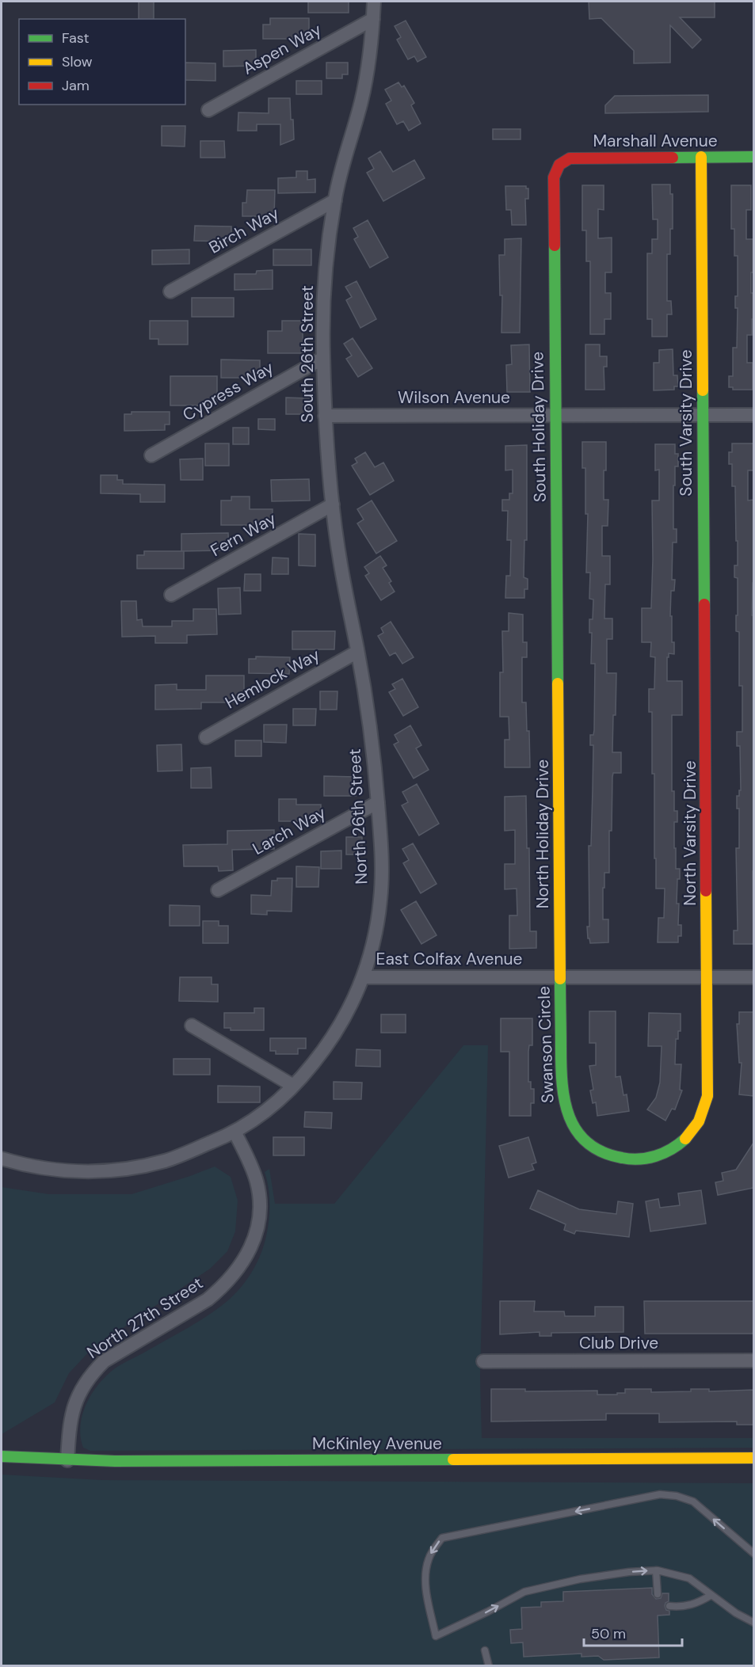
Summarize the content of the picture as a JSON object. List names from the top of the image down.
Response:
{
  "streets": {
    "street": [
      "Aspen Way",
      "Marshall Avenue",
      "Birch Way",
      "South 26th Street",
      "Cypress Way",
      "Wilson Avenue",
      "South Varsity Drive",
      "South Holiday Drive",
      "Fern Way",
      "Hemlock Way",
      "North 26th Street",
      "Larch Way",
      "North Varsity Drive",
      "North Holiday Drive",
      "East Colfax Avenue",
      "Swanson Circle",
      "North 27th Street",
      "Club Drive",
      "McKinley Avenue"
    ]
  },
  "crossings": [
    ["Aspen Way", "South 26th Street"],
    ["Marshall Avenue", "South Varsity Drive"],
    ["Marshall Avenue", "South Holiday Drive"],
    ["Birch Way", "South 26th Street"],
    ["South 26th Street", "Cypress Way"],
    ["South 26th Street", "Wilson Avenue"],
    ["South 26th Street", "Fern Way"],
    ["South 26th Street", "Hemlock Way"],
    ["South 26th Street", "North 26th Street"],
    ["Wilson Avenue", "South Varsity Drive"],
    ["Wilson Avenue", "South Holiday Drive"],
    ["South Varsity Drive", "North Varsity Drive"],
    ["South Holiday Drive", "North Holiday Drive"],
    ["Hemlock Way", "North 26th Street"],
    ["North 26th Street", "Larch Way"],
    ["North 26th Street", "East Colfax Avenue"],
    ["North Varsity Drive", "East Colfax Avenue"],
    ["North Varsity Drive", "Swanson Circle"],
    ["North Holiday Drive", "East Colfax Avenue"],
    ["North Holiday Drive", "Swanson Circle"],
    ["East Colfax Avenue", "Swanson Circle"],
    ["East Colfax Avenue", "North 27th Street"],
    ["North 27th Street", "McKinley Avenue"]
  ],
  "legend": ["Fast", "Slow", "Jam"],
  "scale_bar": "50 m"
}
